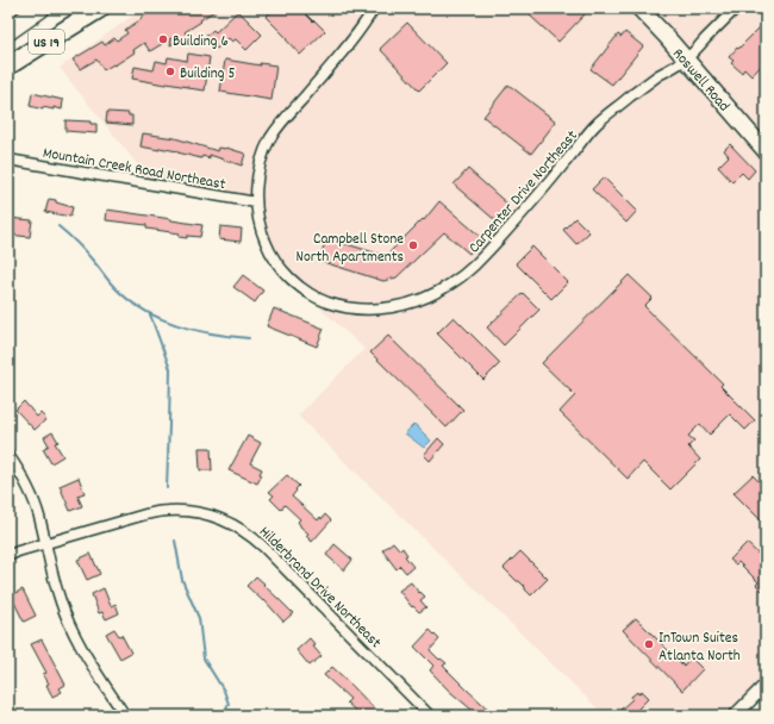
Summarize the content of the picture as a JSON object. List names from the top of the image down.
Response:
{
  "streets": {
    "highway": ["US 19"],
    "main road": ["Roswell Road"],
    "street": ["Mountain Creek Road Northeast", "Carpenter Drive Northeast", "Hilderbrand Drive Northeast"]
  },
  "crossings": [
    ["Roswell Road", "Carpenter Drive Northeast"],
    ["Mountain Creek Road Northeast", "Carpenter Drive Northeast"]
  ],
  "places": [
    "Building 6",
    "Building 5",
    "Campbell Stone North Apartments",
    "InTown Suites Atlanta North"
  ]
}
